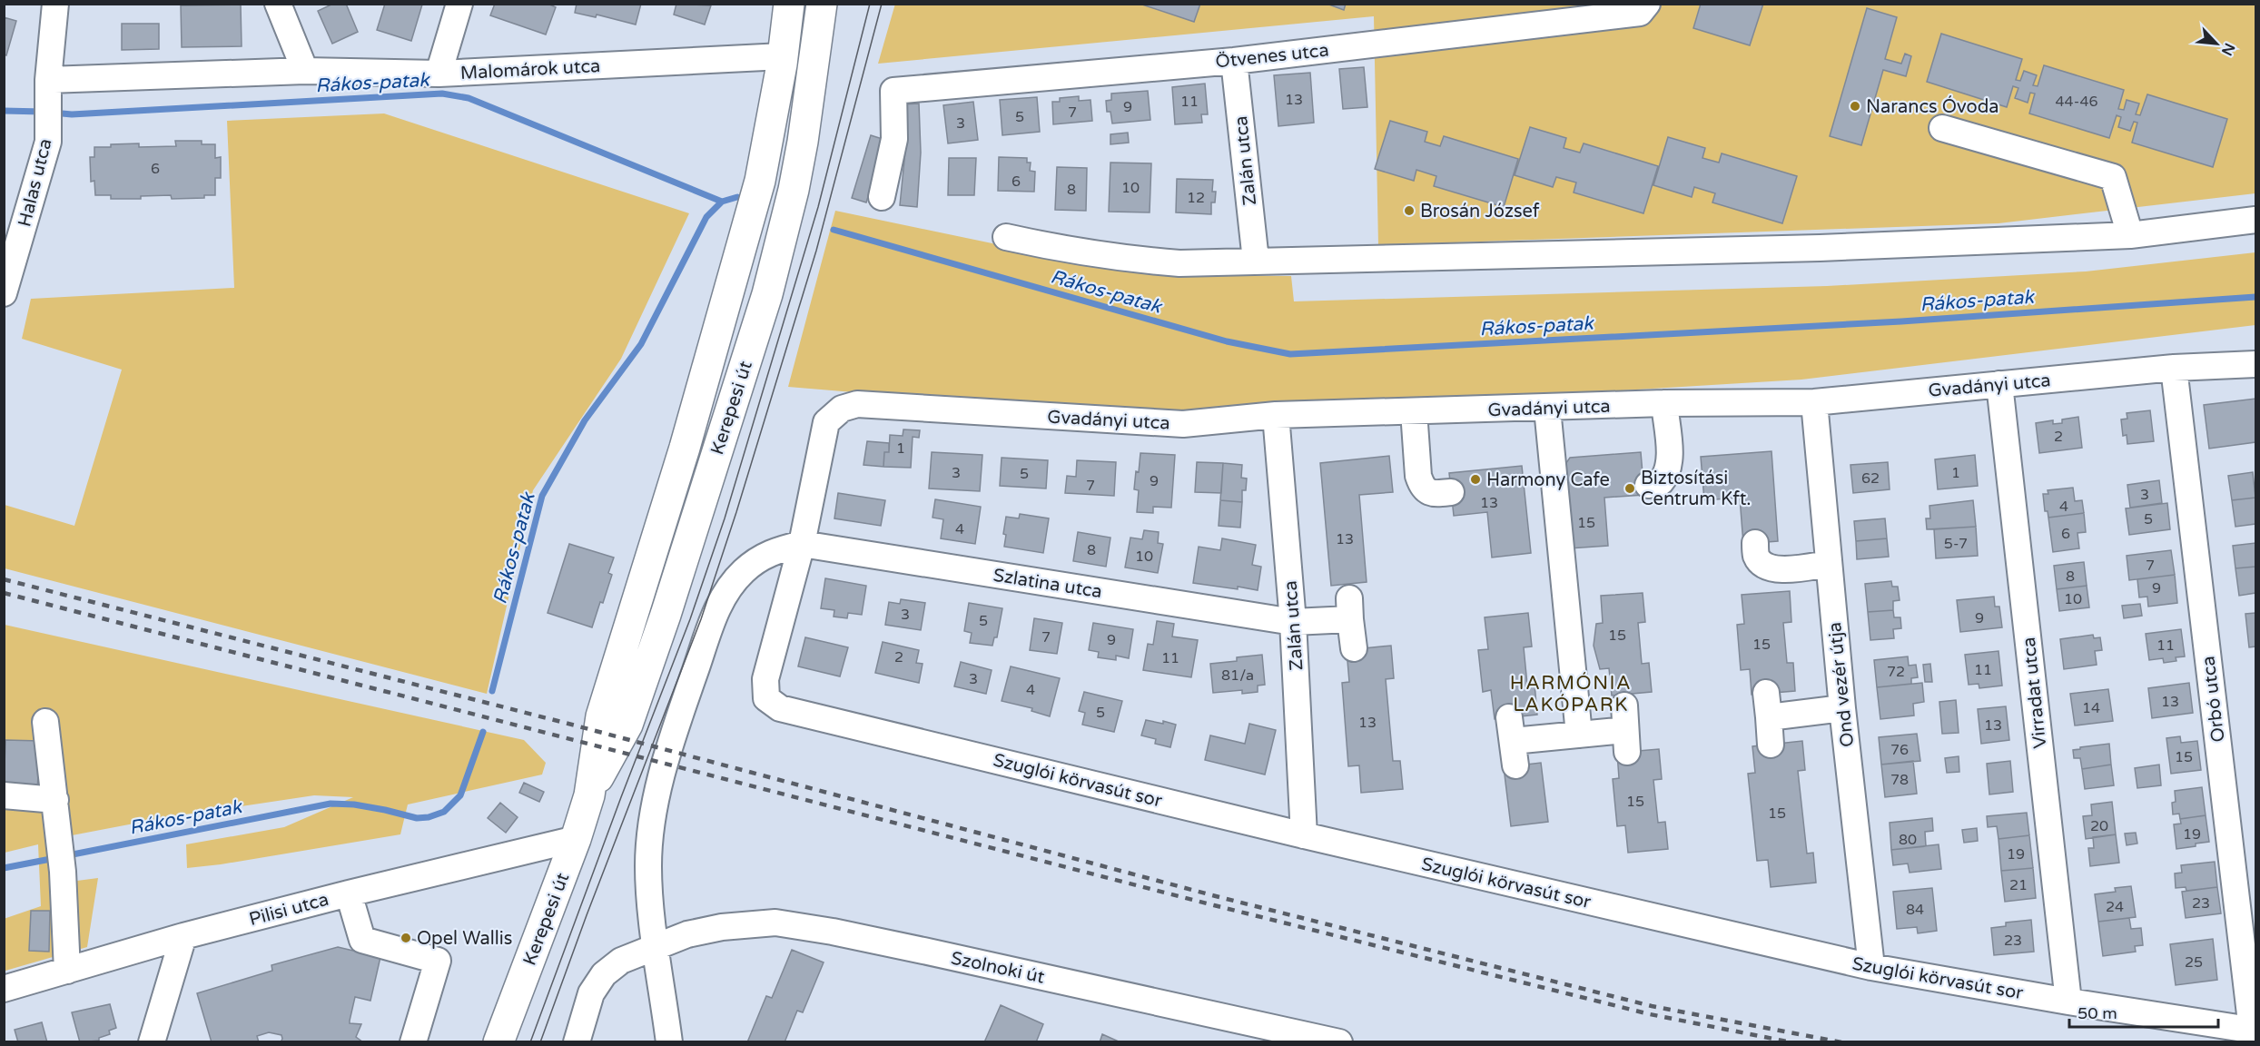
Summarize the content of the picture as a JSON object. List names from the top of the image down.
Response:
{
  "streets": {
    "main road": ["Kerepesi út"],
    "street": [
      "Ötvenes utca",
      "Malomárok utca",
      "Zalán utca",
      "Halas utca",
      "Gvadányi utca",
      "Szlatina utca",
      "Ond vezér útja",
      "Virradat utca",
      "Orbó utca",
      "Szuglói körvasút sor",
      "Pilisi utca",
      "Szolnoki út"
    ]
  },
  "crossings": [
    ["Ötvenes utca", "Zalán utca"],
    ["Malomárok utca", "Halas utca"],
    ["Malomárok utca", "Kerepesi út"],
    ["Zalán utca", "Gvadányi utca"],
    ["Zalán utca", "Szlatina utca"],
    ["Zalán utca", "Szuglói körvasút sor"],
    ["Gvadányi utca", "Szlatina utca"],
    ["Gvadányi utca", "Ond vezér útja"],
    ["Gvadányi utca", "Virradat utca"],
    ["Gvadányi utca", "Orbó utca"],
    ["Gvadányi utca", "Szuglói körvasút sor"],
    ["Kerepesi út", "Pilisi utca"],
    ["Szlatina utca", "Szuglói körvasút sor"],
    ["Ond vezér útja", "Szuglói körvasút sor"],
    ["Virradat utca", "Szuglói körvasút sor"],
    ["Orbó utca", "Szuglói körvasút sor"]
  ],
  "districts": ["HARMÓNIA LAKÓPARK"],
  "water": ["Rákos-patak"],
  "places": [
    "Narancs Óvoda",
    "Brosán József",
    "Harmony Cafe",
    "Biztosítási Centrum Kft.",
    "Opel Wallis"
  ],
  "house_numbers": [
    "13",
    "11",
    "44-46",
    "9",
    "7",
    "5",
    "3",
    "6",
    "6",
    "10",
    "8",
    "12",
    "2",
    "1",
    "3",
    "1",
    "5",
    "62",
    "9",
    "7",
    "3",
    "13",
    "4",
    "5",
    "15",
    "4",
    "6",
    "13",
    "5-7",
    "8",
    "10",
    "7",
    "8",
    "9",
    "10",
    "3",
    "9",
    "5",
    "15",
    "7",
    "9",
    "15",
    "11",
    "2",
    "11",
    "11",
    "72",
    "81/a",
    "3",
    "4",
    "13",
    "14",
    "5",
    "13",
    "13",
    "76",
    "15",
    "78",
    "15",
    "15",
    "20",
    "19",
    "80",
    "19",
    "21",
    "23",
    "24",
    "84",
    "23",
    "25"
  ],
  "scale_bar": "50 m",
  "north": "bottom right"
}
